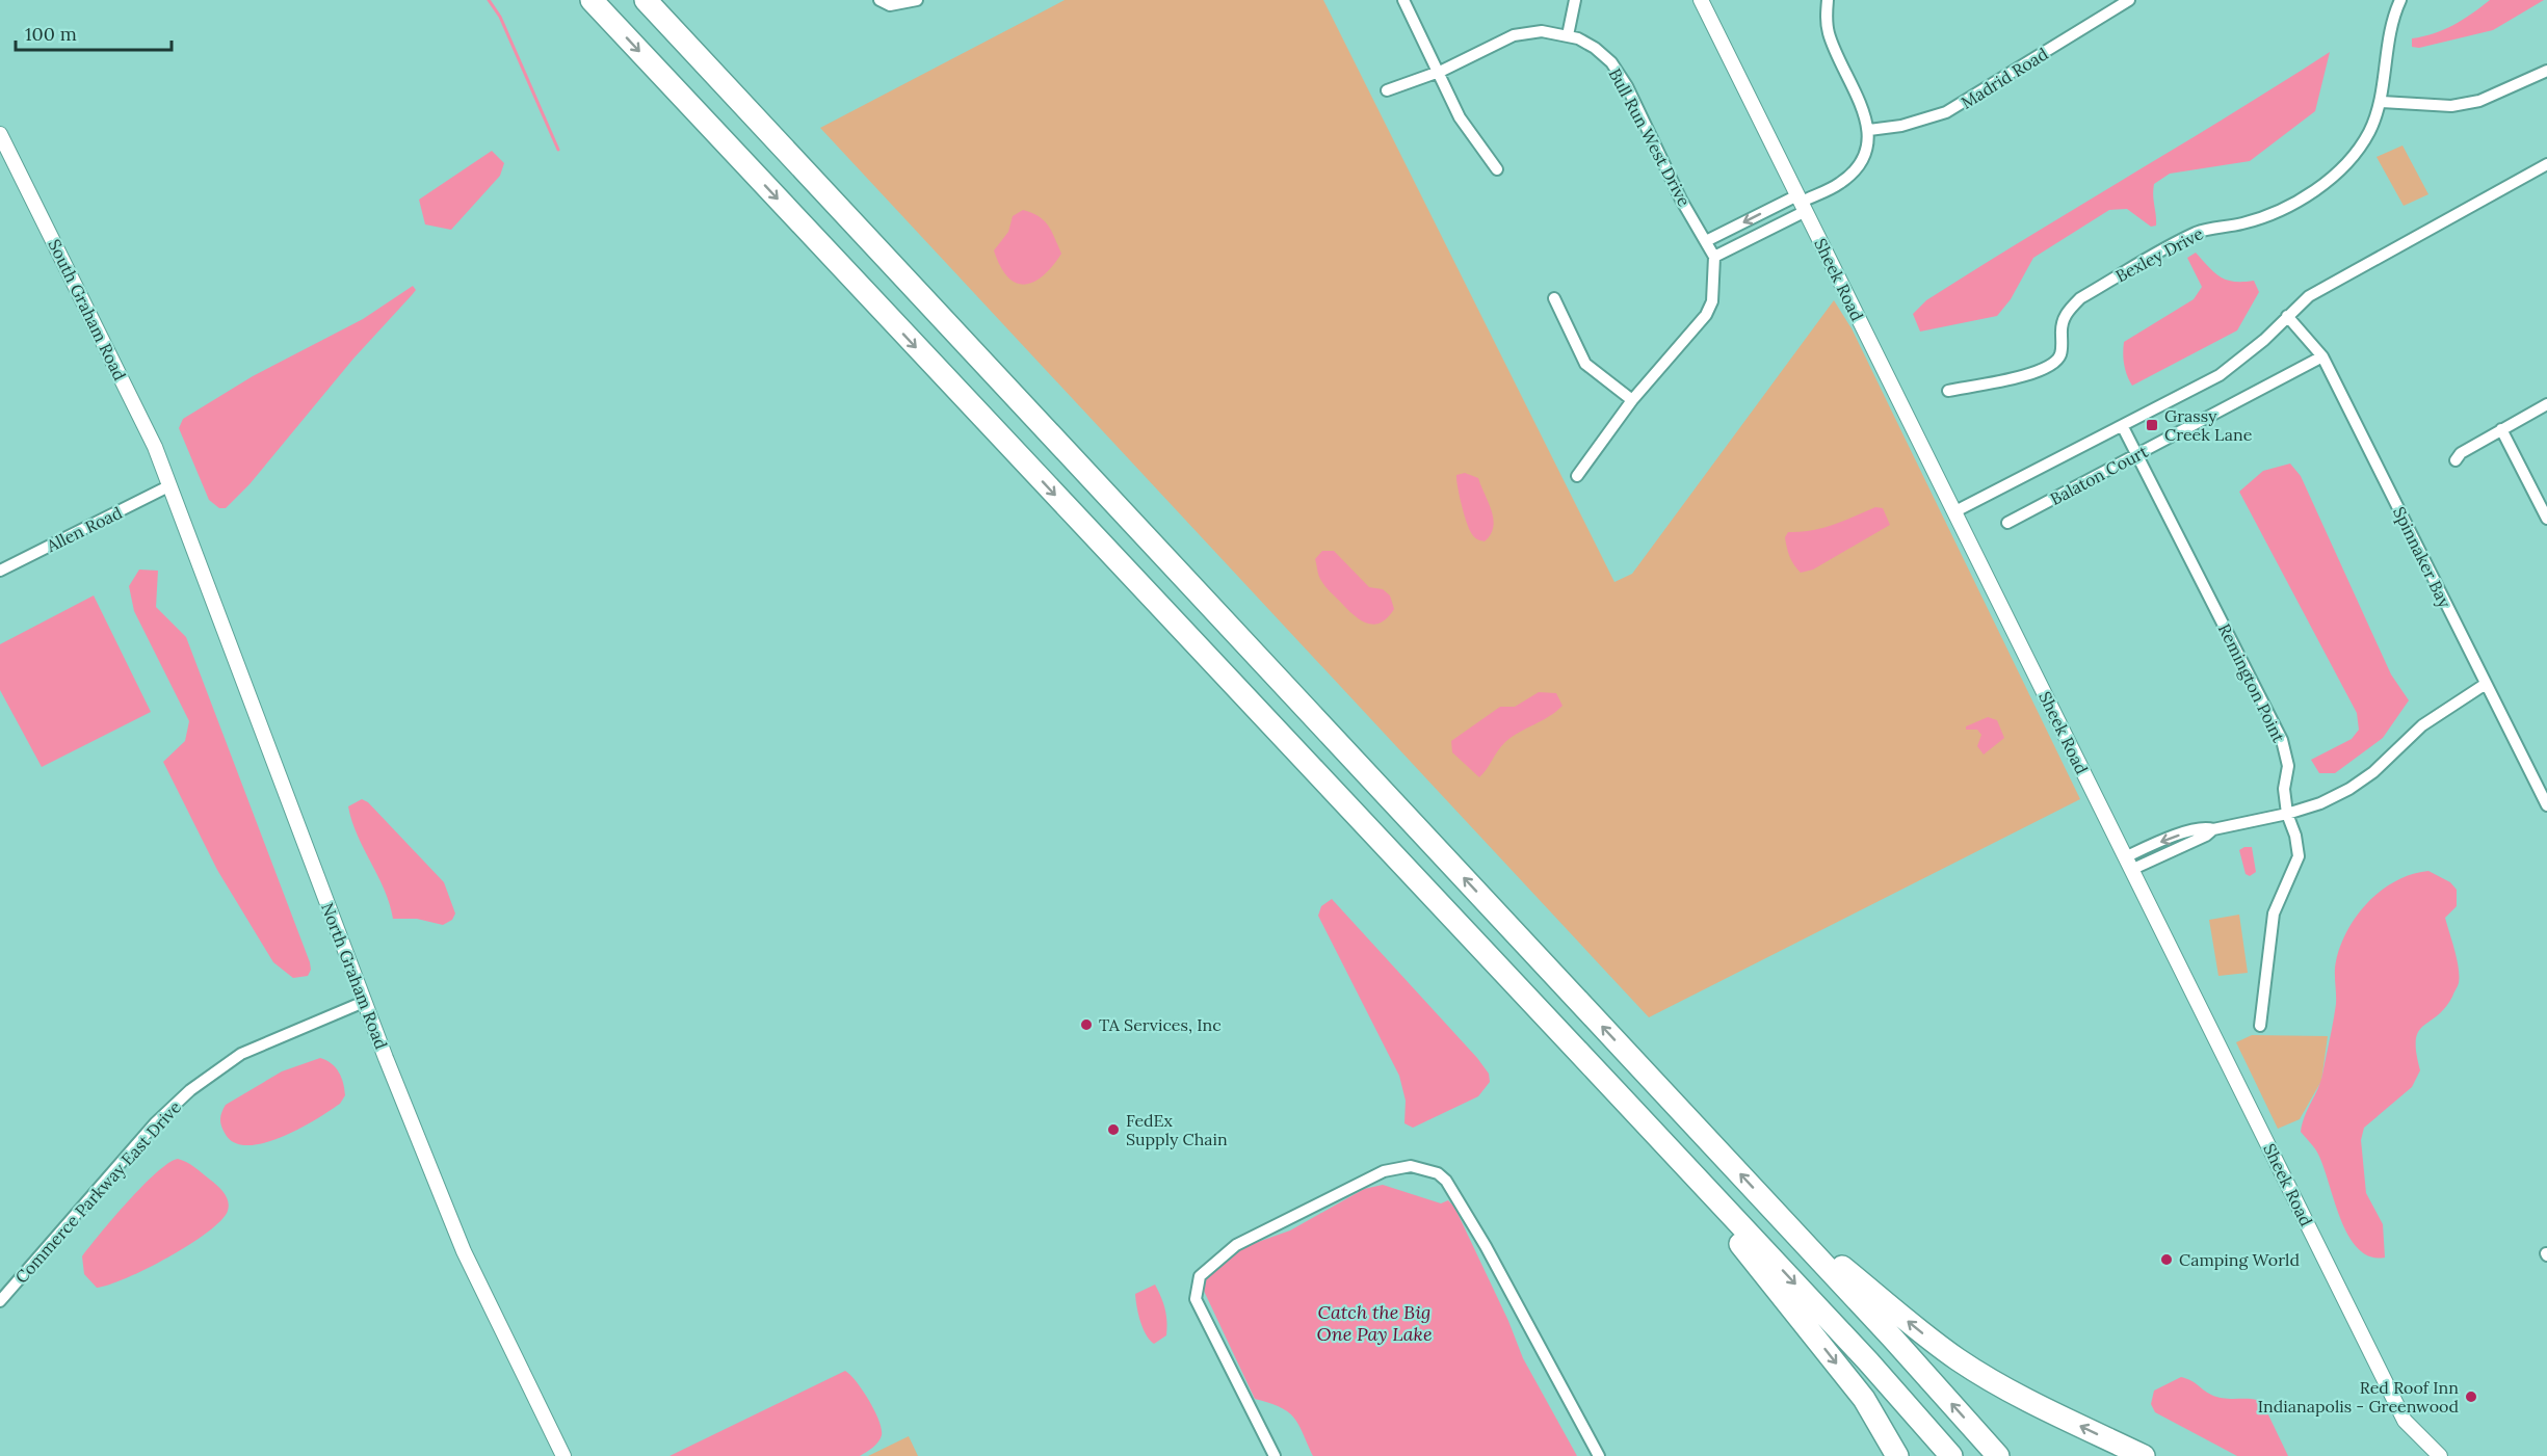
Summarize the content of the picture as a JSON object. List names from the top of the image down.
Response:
{
  "streets": {
    "street": [
      "Madrid Road",
      "Bull Run West Drive",
      "Bexley Drive",
      "Sheek Road",
      "South Graham Road",
      "Balaton Court",
      "Allen Road",
      "Spinnaker Bay",
      "Remington Point",
      "North Graham Road",
      "Commerce Parkway East Drive"
    ]
  },
  "crossings": [
    ["South Graham Road", "Allen Road"],
    ["South Graham Road", "North Graham Road"],
    ["Balaton Court", "Spinnaker Bay"],
    ["Balaton Court", "Remington Point"],
    ["Allen Road", "North Graham Road"],
    ["North Graham Road", "Commerce Parkway East Drive"]
  ],
  "water": ["Catch the Big One Pay Lake"],
  "places": {
    "transit": ["Grassy Creek Lane"],
    "other": [
      "TA Services, Inc",
      "FedEx Supply Chain",
      "Camping World",
      "Red Roof Inn Indianapolis - Greenwood"
    ]
  },
  "scale_bar": "100 m"
}
